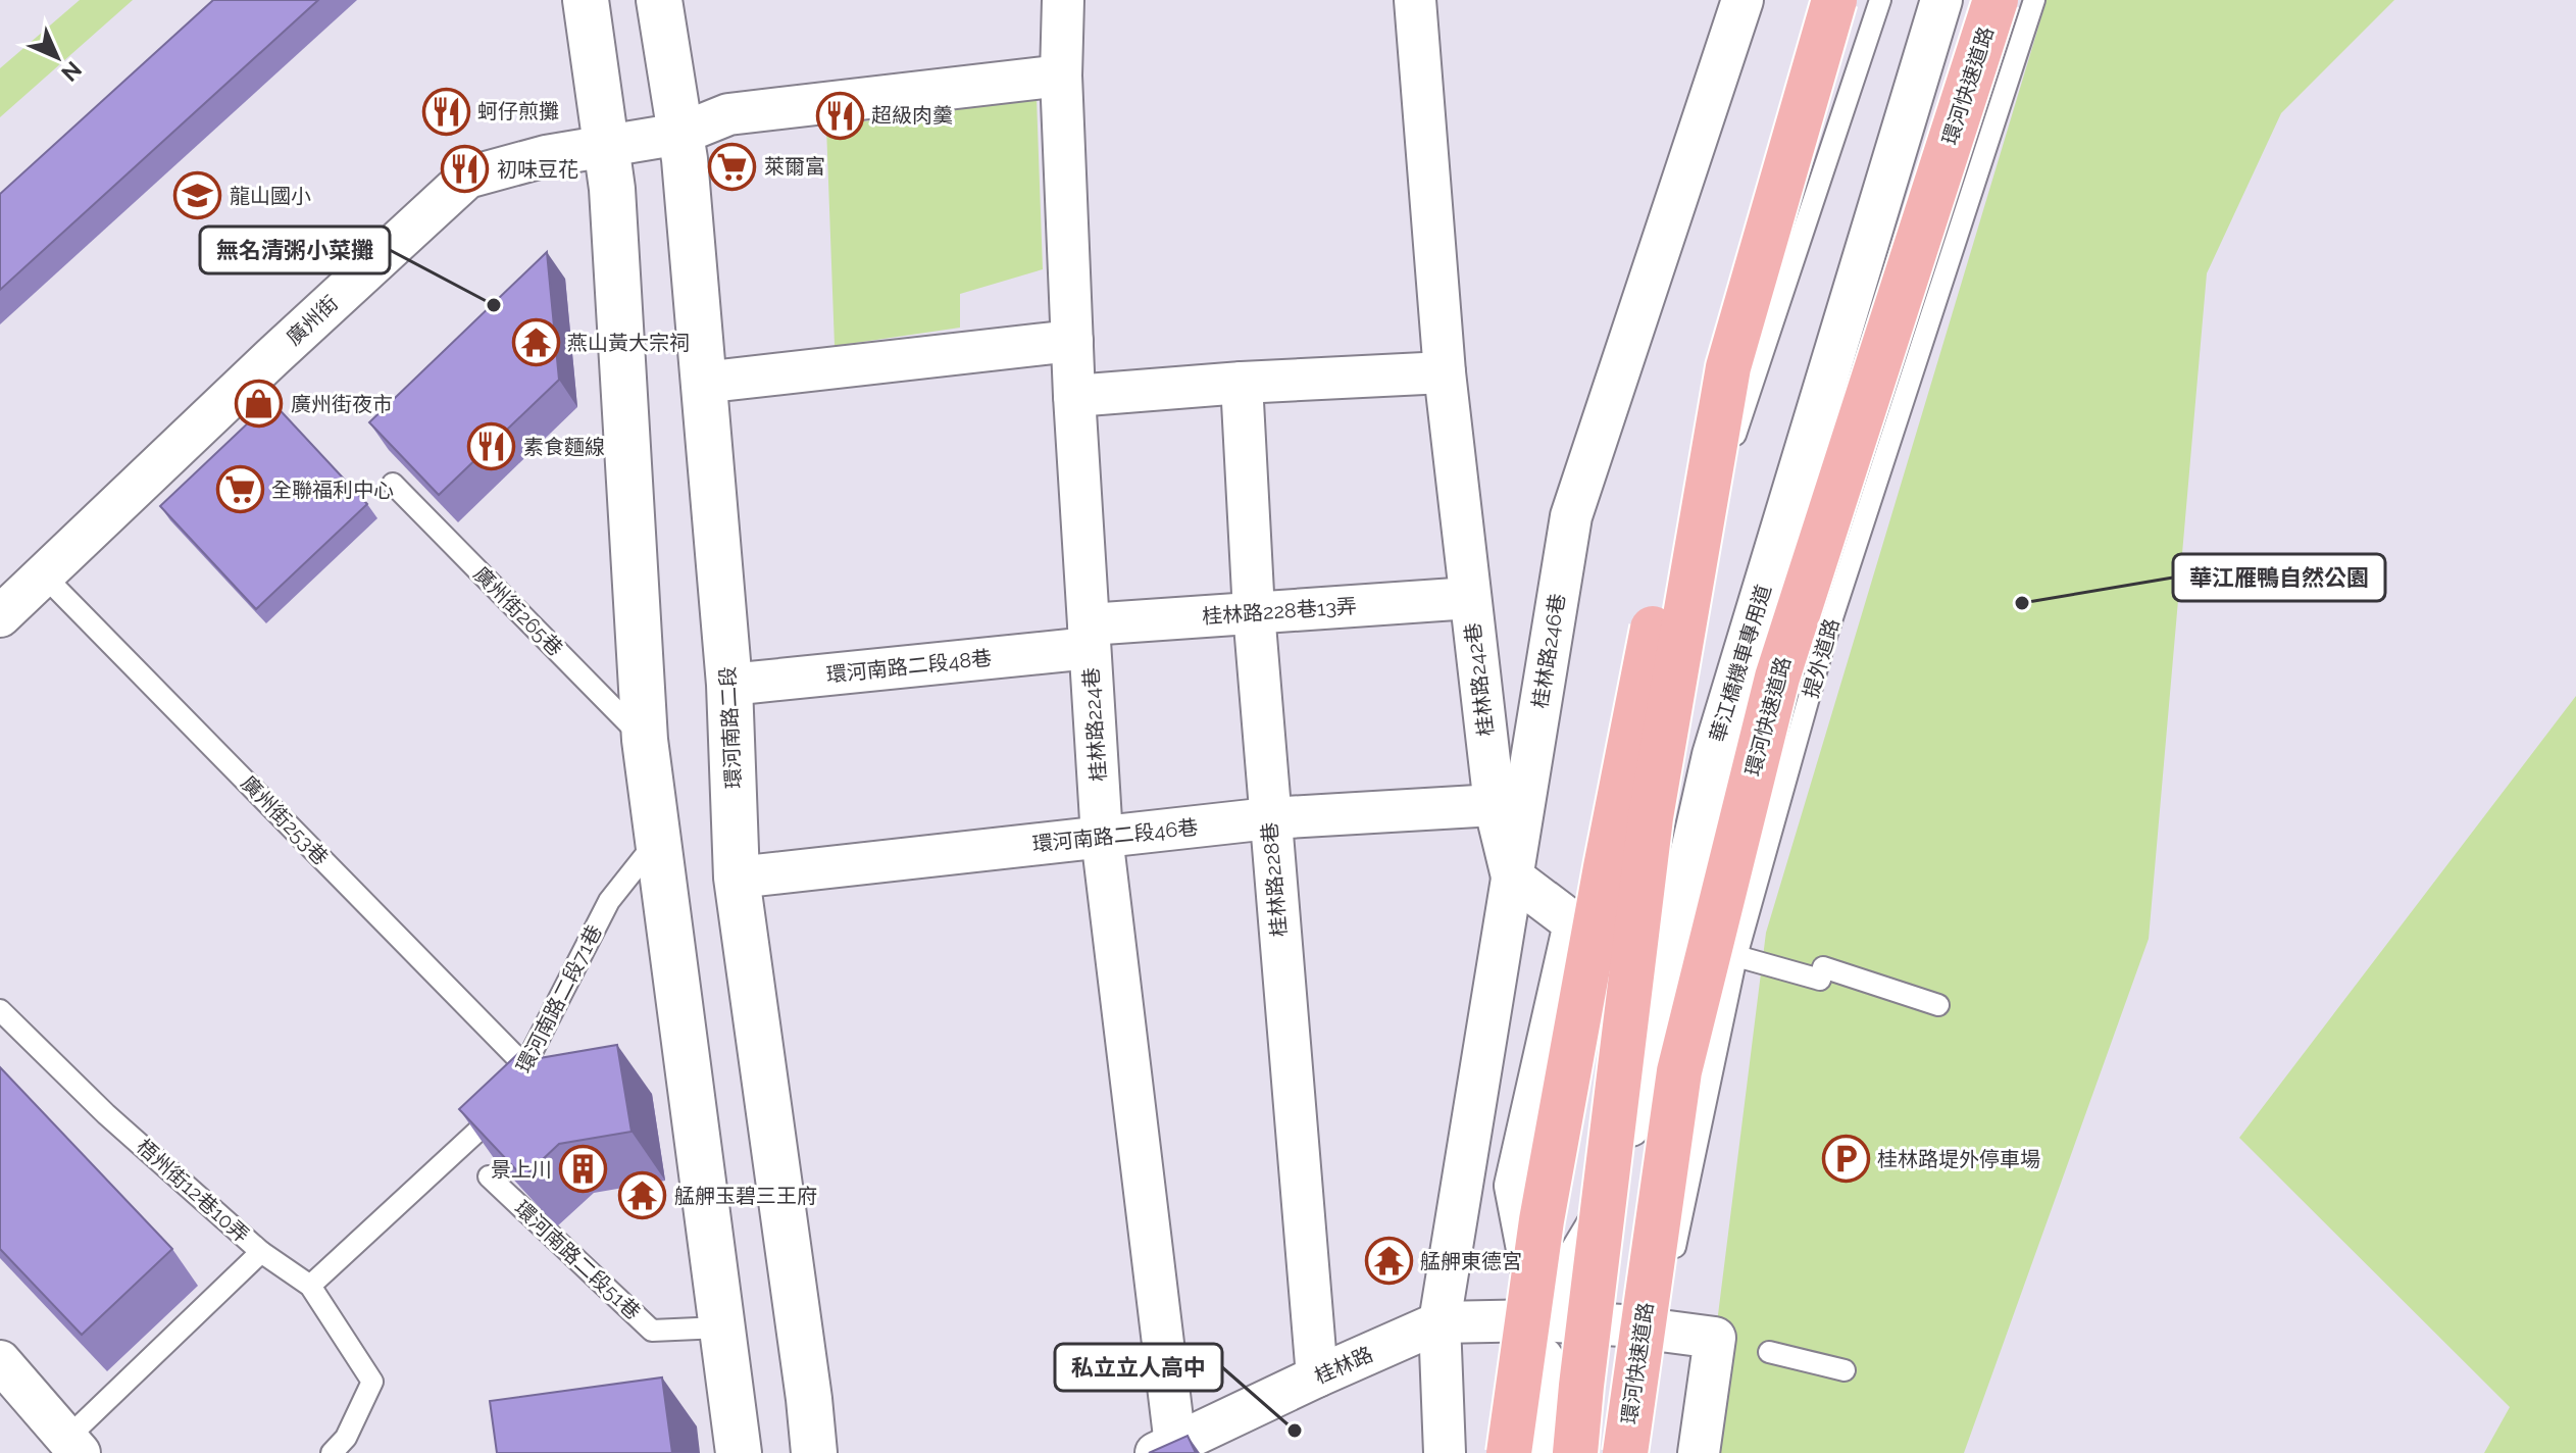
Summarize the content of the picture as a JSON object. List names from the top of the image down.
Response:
{
  "streets": {
    "highway": ["環河快速道路"],
    "street": [
      "廣州街",
      "桂林路228巷13弄",
      "桂林路246巷",
      "華江橋機車專用道",
      "環河南路二段48巷",
      "桂林路242巷",
      "桂林路224巷",
      "環河南路二段",
      "環河南路二段46巷",
      "桂林路228巷",
      "桂林路"
    ],
    "lane": [
      "廣州街265巷",
      "提外道路",
      "廣州街253巷",
      "環河南路二段71巷",
      "梧州街12巷10弄",
      "環河南路二段51巷"
    ]
  },
  "crossings": [
    ["廣州街", "桂林路224巷"],
    ["廣州街", "環河南路二段"],
    ["廣州街", "廣州街253巷"],
    ["桂林路228巷13弄", "環河南路二段48巷"],
    ["桂林路228巷13弄", "桂林路242巷"],
    ["桂林路228巷13弄", "桂林路224巷"],
    ["桂林路228巷13弄", "桂林路228巷"],
    ["桂林路246巷", "桂林路242巷"],
    ["桂林路246巷", "桂林路"],
    ["提外道路", "桂林路"],
    ["華江橋機車專用道", "桂林路"],
    ["環河南路二段48巷", "桂林路224巷"],
    ["環河南路二段48巷", "環河南路二段"],
    ["桂林路242巷", "環河南路二段46巷"],
    ["桂林路224巷", "環河南路二段46巷"],
    ["桂林路224巷", "桂林路"],
    ["環河南路二段", "環河南路二段46巷"],
    ["廣州街253巷", "環河南路二段71巷"],
    ["環河南路二段46巷", "桂林路228巷"],
    ["桂林路228巷", "桂林路"],
    ["環河南路二段71巷", "梧州街12巷10弄"]
  ],
  "places": {
    "restaurant": [
      "蚵仔煎攤",
      "超級肉羹",
      "初味豆花",
      "素食麵線"
    ],
    "supermarket": ["萊爾富", "全聯福利中心"],
    "school or university": ["龍山國小"],
    "other": ["無名清粥小菜攤", "華江雁鴨自然公園", "私立立人高中"],
    "temple": ["燕山黃大宗祠", "艋舺玉碧三王府", "艋舺東德宮"],
    "shop": ["廣州街夜市"],
    "parking": ["桂林路堤外停車場"],
    "building": ["景上川"]
  },
  "north": "bottom right"
}
